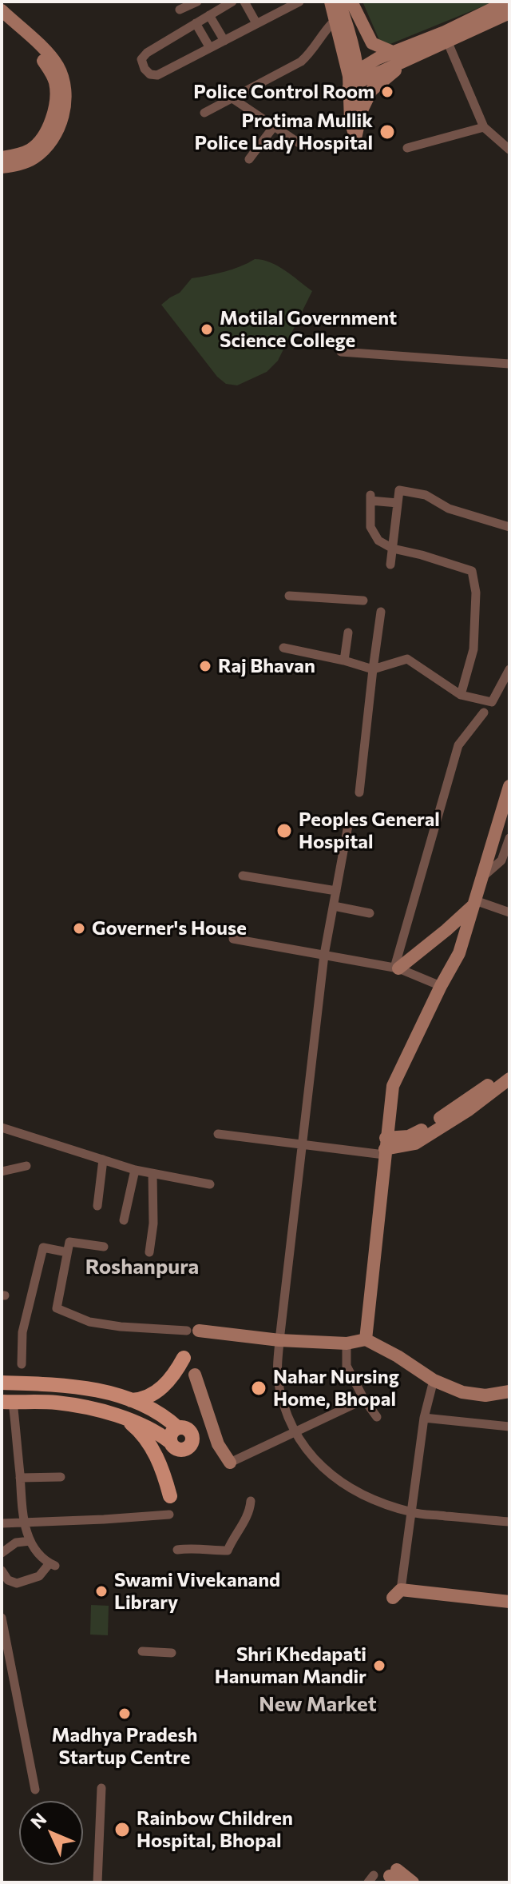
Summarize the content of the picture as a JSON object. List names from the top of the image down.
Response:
{
  "districts": ["Roshanpura", "New Market"],
  "places": [
    "Police Control Room",
    "Protima Mullik Police Lady Hospital",
    "Motilal Government Science College",
    "Raj Bhavan",
    "Peoples General Hospital",
    "Governer's House",
    "Nahar Nursing Home, Bhopal",
    "Swami Vivekanand Library",
    "Shri Khedapati Hanuman Mandir",
    "Madhya Pradesh Startup Centre",
    "Rainbow Children Hospital, Bhopal"
  ],
  "north": "top left"
}
